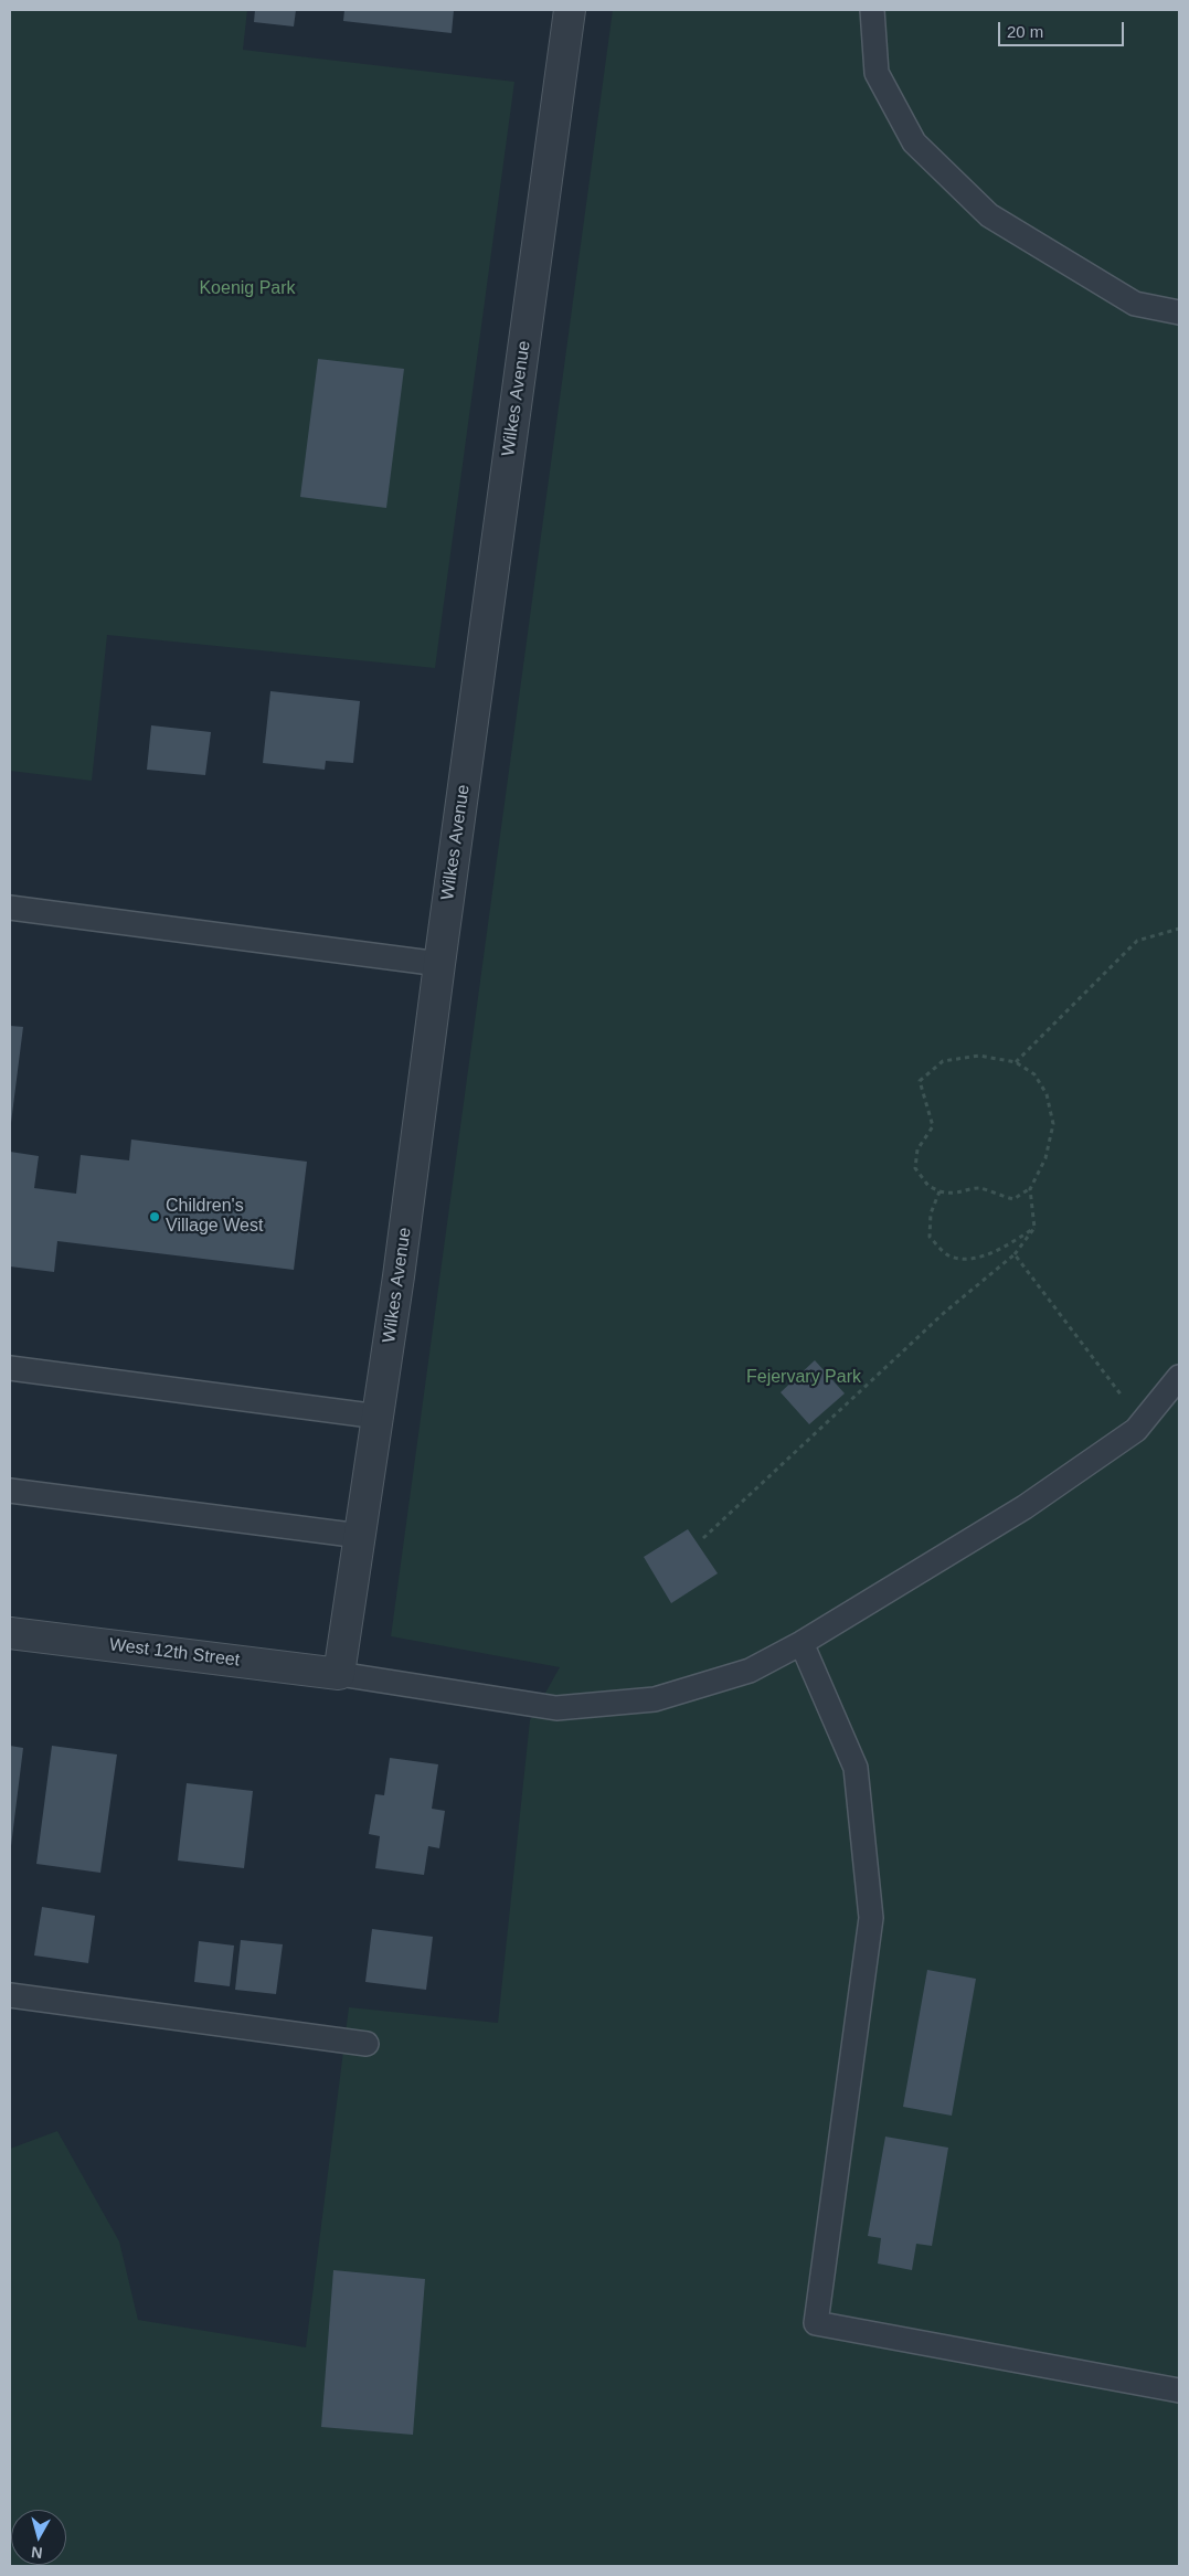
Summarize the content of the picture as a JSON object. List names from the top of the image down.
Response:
{
  "streets": {
    "street": ["Wilkes Avenue", "West 12th Street"]
  },
  "crossings": [
    ["Wilkes Avenue", "West 12th Street"]
  ],
  "parks": ["Koenig Park", "Fejervary Park"],
  "places": ["Children's Village West"],
  "scale_bar": "20 m",
  "north": "bottom"
}
